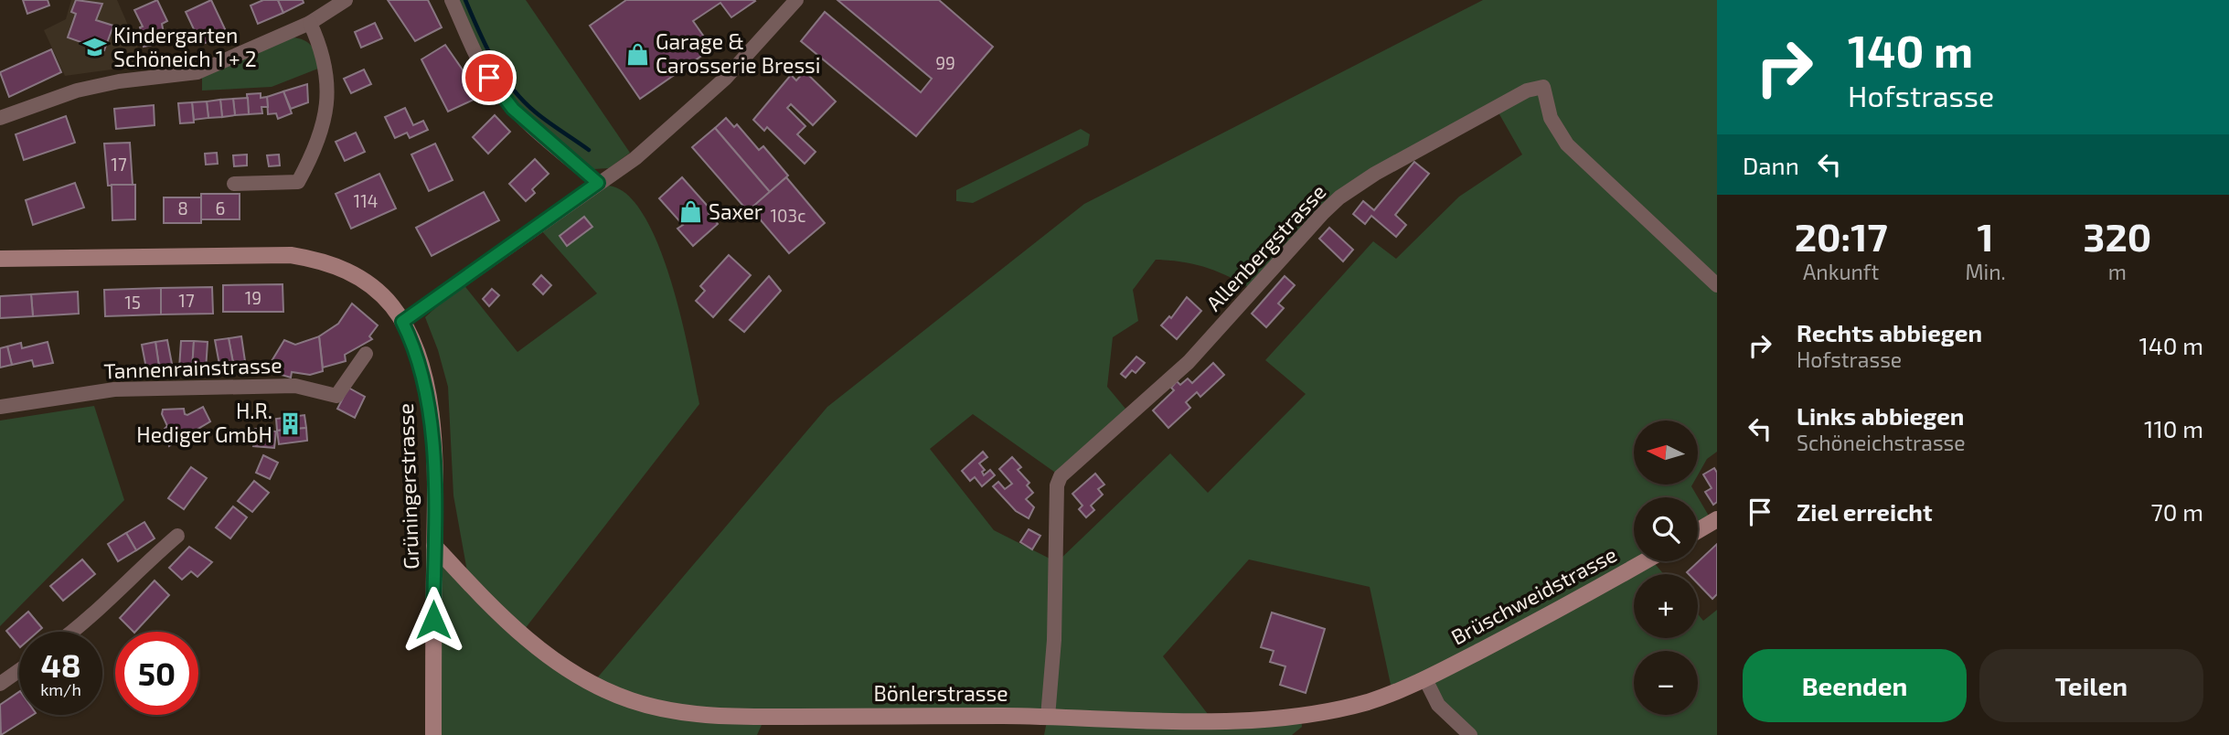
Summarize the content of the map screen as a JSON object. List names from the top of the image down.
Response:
{
  "streets": {
    "street": [
      "Allenbergstrasse",
      "Tannenrainstrasse",
      "Grüningerstrasse",
      "Brüschweidstrasse",
      "Bönlerstrasse"
    ]
  },
  "crossings": [
    ["Allenbergstrasse", "Bönlerstrasse"],
    ["Grüningerstrasse", "Bönlerstrasse"],
    ["Brüschweidstrasse", "Bönlerstrasse"]
  ],
  "places": {
    "school or university": ["Kindergarten Schöneich 1 + 2"],
    "shop": ["Garage & Carosserie Bressi", "Saxer"],
    "building": ["H.R. Hediger GmbH"]
  },
  "house_numbers": [
    "99",
    "17",
    "114",
    "8",
    "6",
    "103c",
    "19",
    "17",
    "15"
  ],
  "north": "left",
  "page": {
    "turn": ["140 m", "Hofstrasse"],
    "then": "Dann",
    "eta": [
      "20:17",
      "Ankunft",
      "1",
      "Min.",
      "320",
      "m"
    ],
    "list": [
      {
        "name": "Rechts abbiegen",
        "note": "Hofstrasse",
        "value": "140 m"
      },
      {
        "name": "Links abbiegen",
        "note": "Schöneichstrasse",
        "value": "110 m"
      },
      {
        "name": "Ziel erreicht",
        "value": "70 m"
      }
    ],
    "map_buttons": ["+", "−"],
    "speed": "48 km/h",
    "limit": "50",
    "buttons": ["Beenden", "Teilen"]
  }
}
